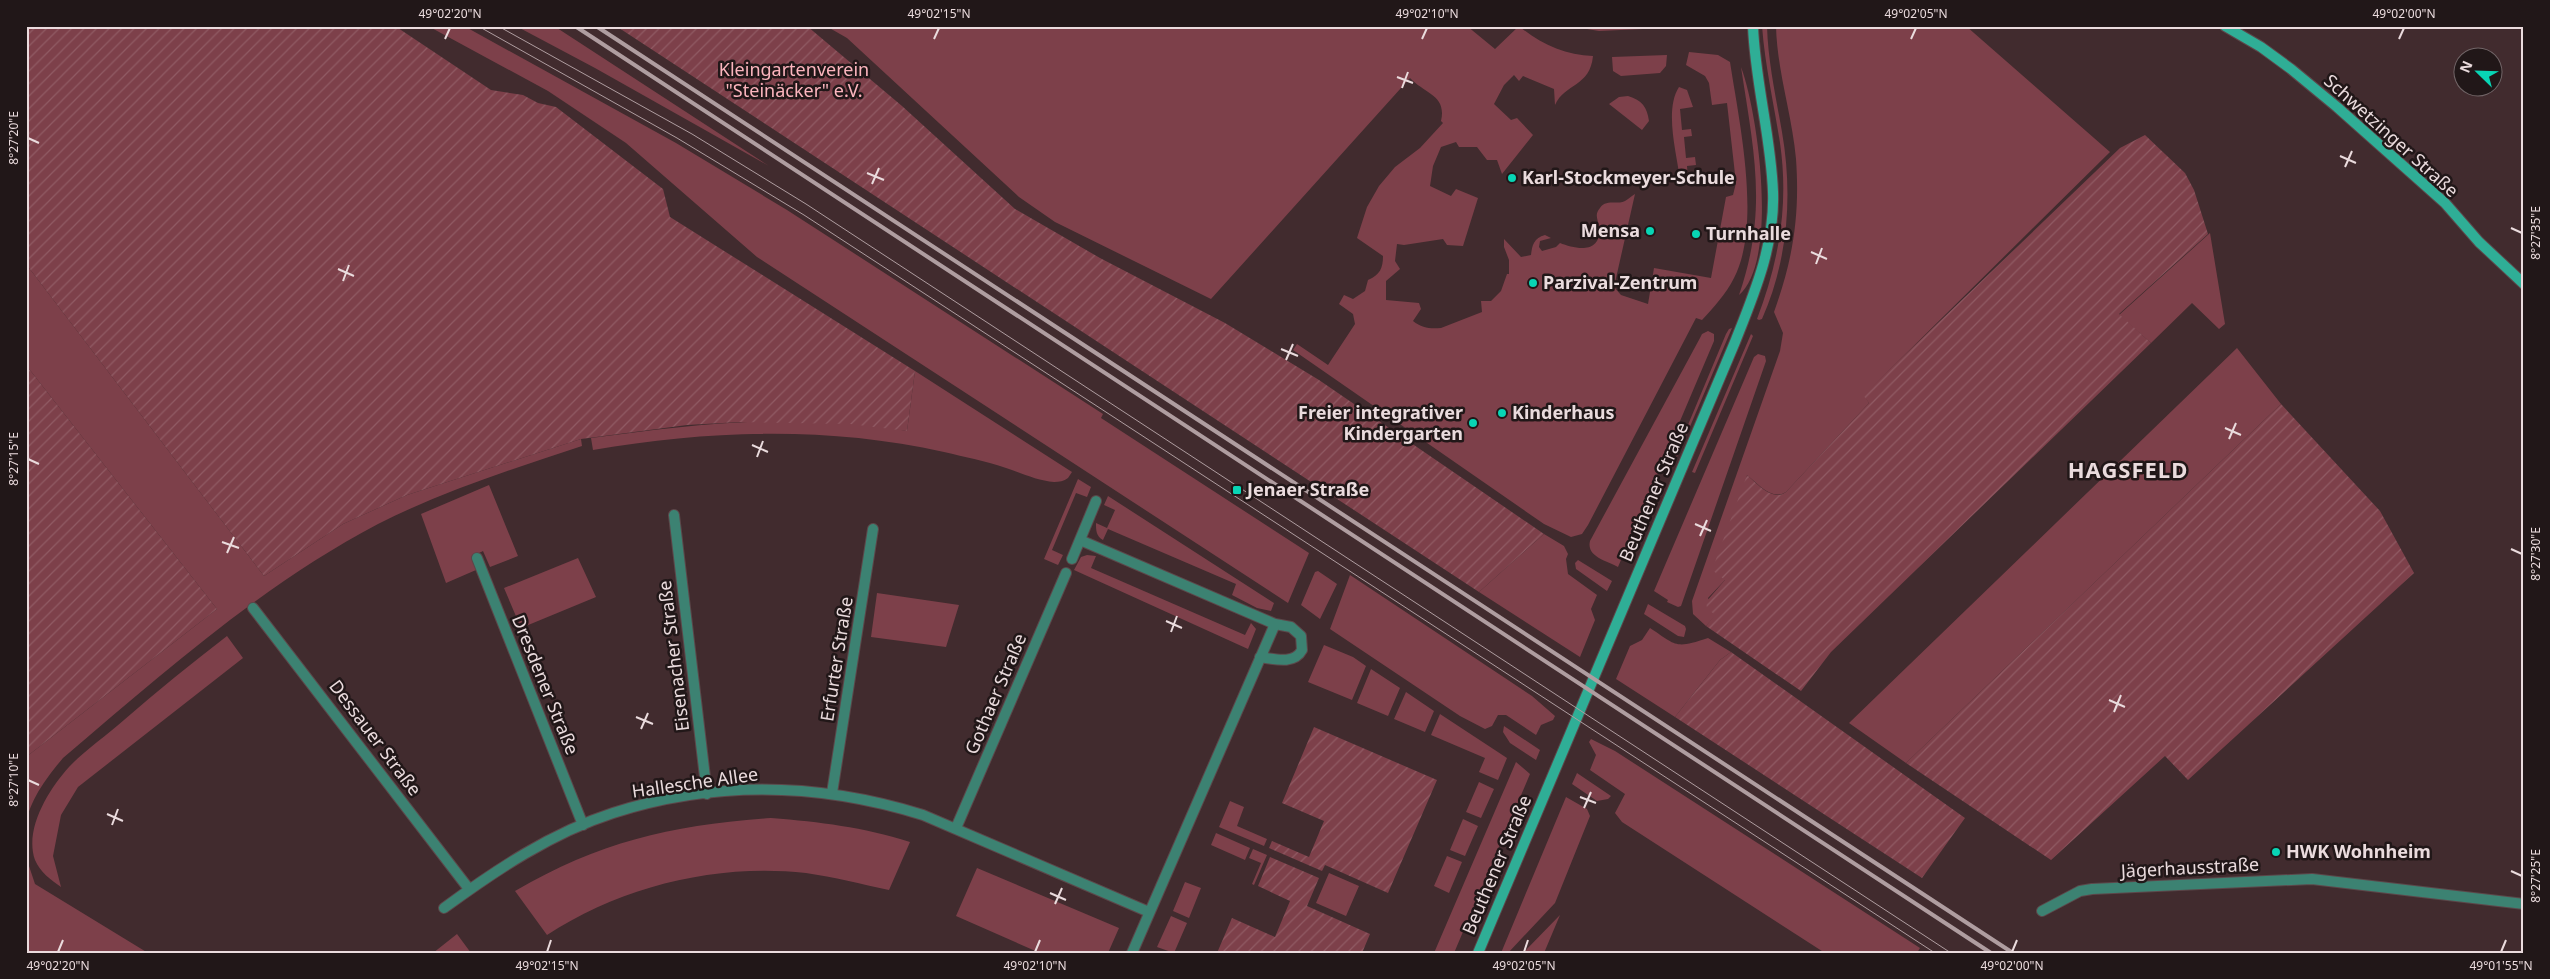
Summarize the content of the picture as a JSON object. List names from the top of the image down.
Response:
{
  "streets": {
    "main road": ["Schwetzinger Straße", "Beuthener Straße"],
    "street": [
      "Eisenacher Straße",
      "Erfurter Straße",
      "Dresdener Straße",
      "Gothaer Straße",
      "Dessauer Straße",
      "Hallesche Allee",
      "Jägerhausstraße"
    ]
  },
  "crossings": [
    ["Eisenacher Straße", "Hallesche Allee"],
    ["Erfurter Straße", "Hallesche Allee"],
    ["Dresdener Straße", "Hallesche Allee"],
    ["Gothaer Straße", "Hallesche Allee"],
    ["Dessauer Straße", "Hallesche Allee"]
  ],
  "districts": ["HAGSFELD"],
  "parks": ["Kleingartenverein \"Steinäcker\" e.V."],
  "places": {
    "other": [
      "Karl-Stockmeyer-Schule",
      "Mensa",
      "Turnhalle",
      "Parzival-Zentrum",
      "Kinderhaus",
      "Freier integrativer Kindergarten",
      "HWK Wohnheim"
    ],
    "transit": ["Jenaer Straße"]
  },
  "north": "top left",
  "coordinates": [
    "49°02'20\"N",
    "49°02'15\"N",
    "49°02'10\"N",
    "49°02'05\"N",
    "49°02'00\"N",
    "8°27'20\"E",
    "8°27'35\"E",
    "8°27'15\"E",
    "8°27'30\"E",
    "8°27'10\"E",
    "8°27'25\"E",
    "49°01'55\"N"
  ]
}
